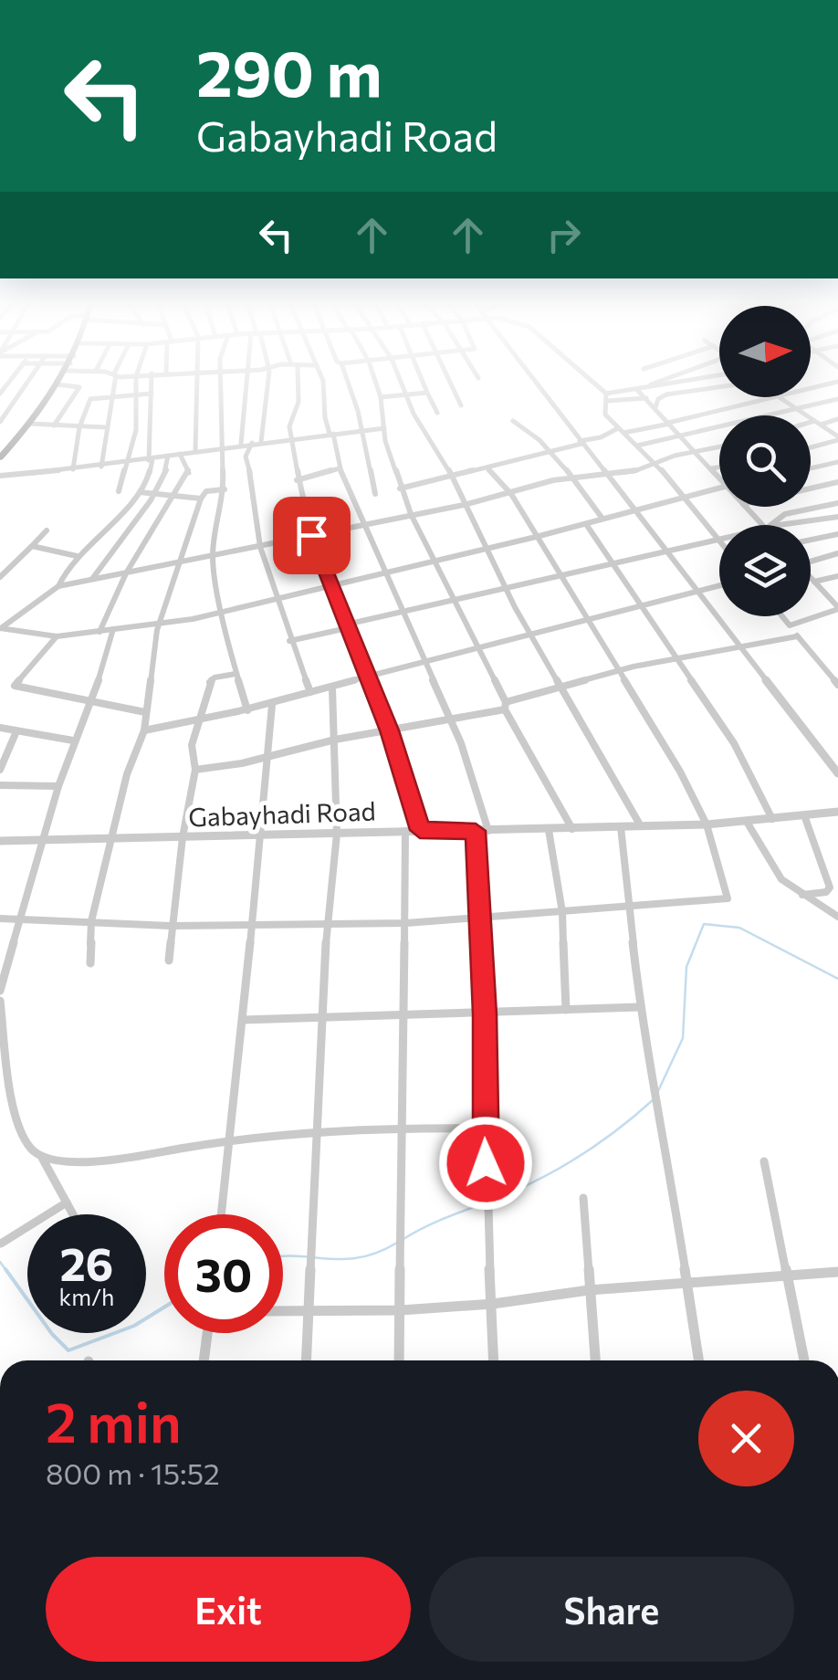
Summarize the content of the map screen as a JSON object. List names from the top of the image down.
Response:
{
  "streets": {
    "street": ["Gabayhadi Road"]
  },
  "north": "right",
  "page": {
    "turn": ["290 m", "Gabayhadi Road"],
    "speed": "26 km/h",
    "limit": "30",
    "heading": ["2 min", "800 m · 15:52"],
    "buttons": ["Exit", "Share"]
  }
}
